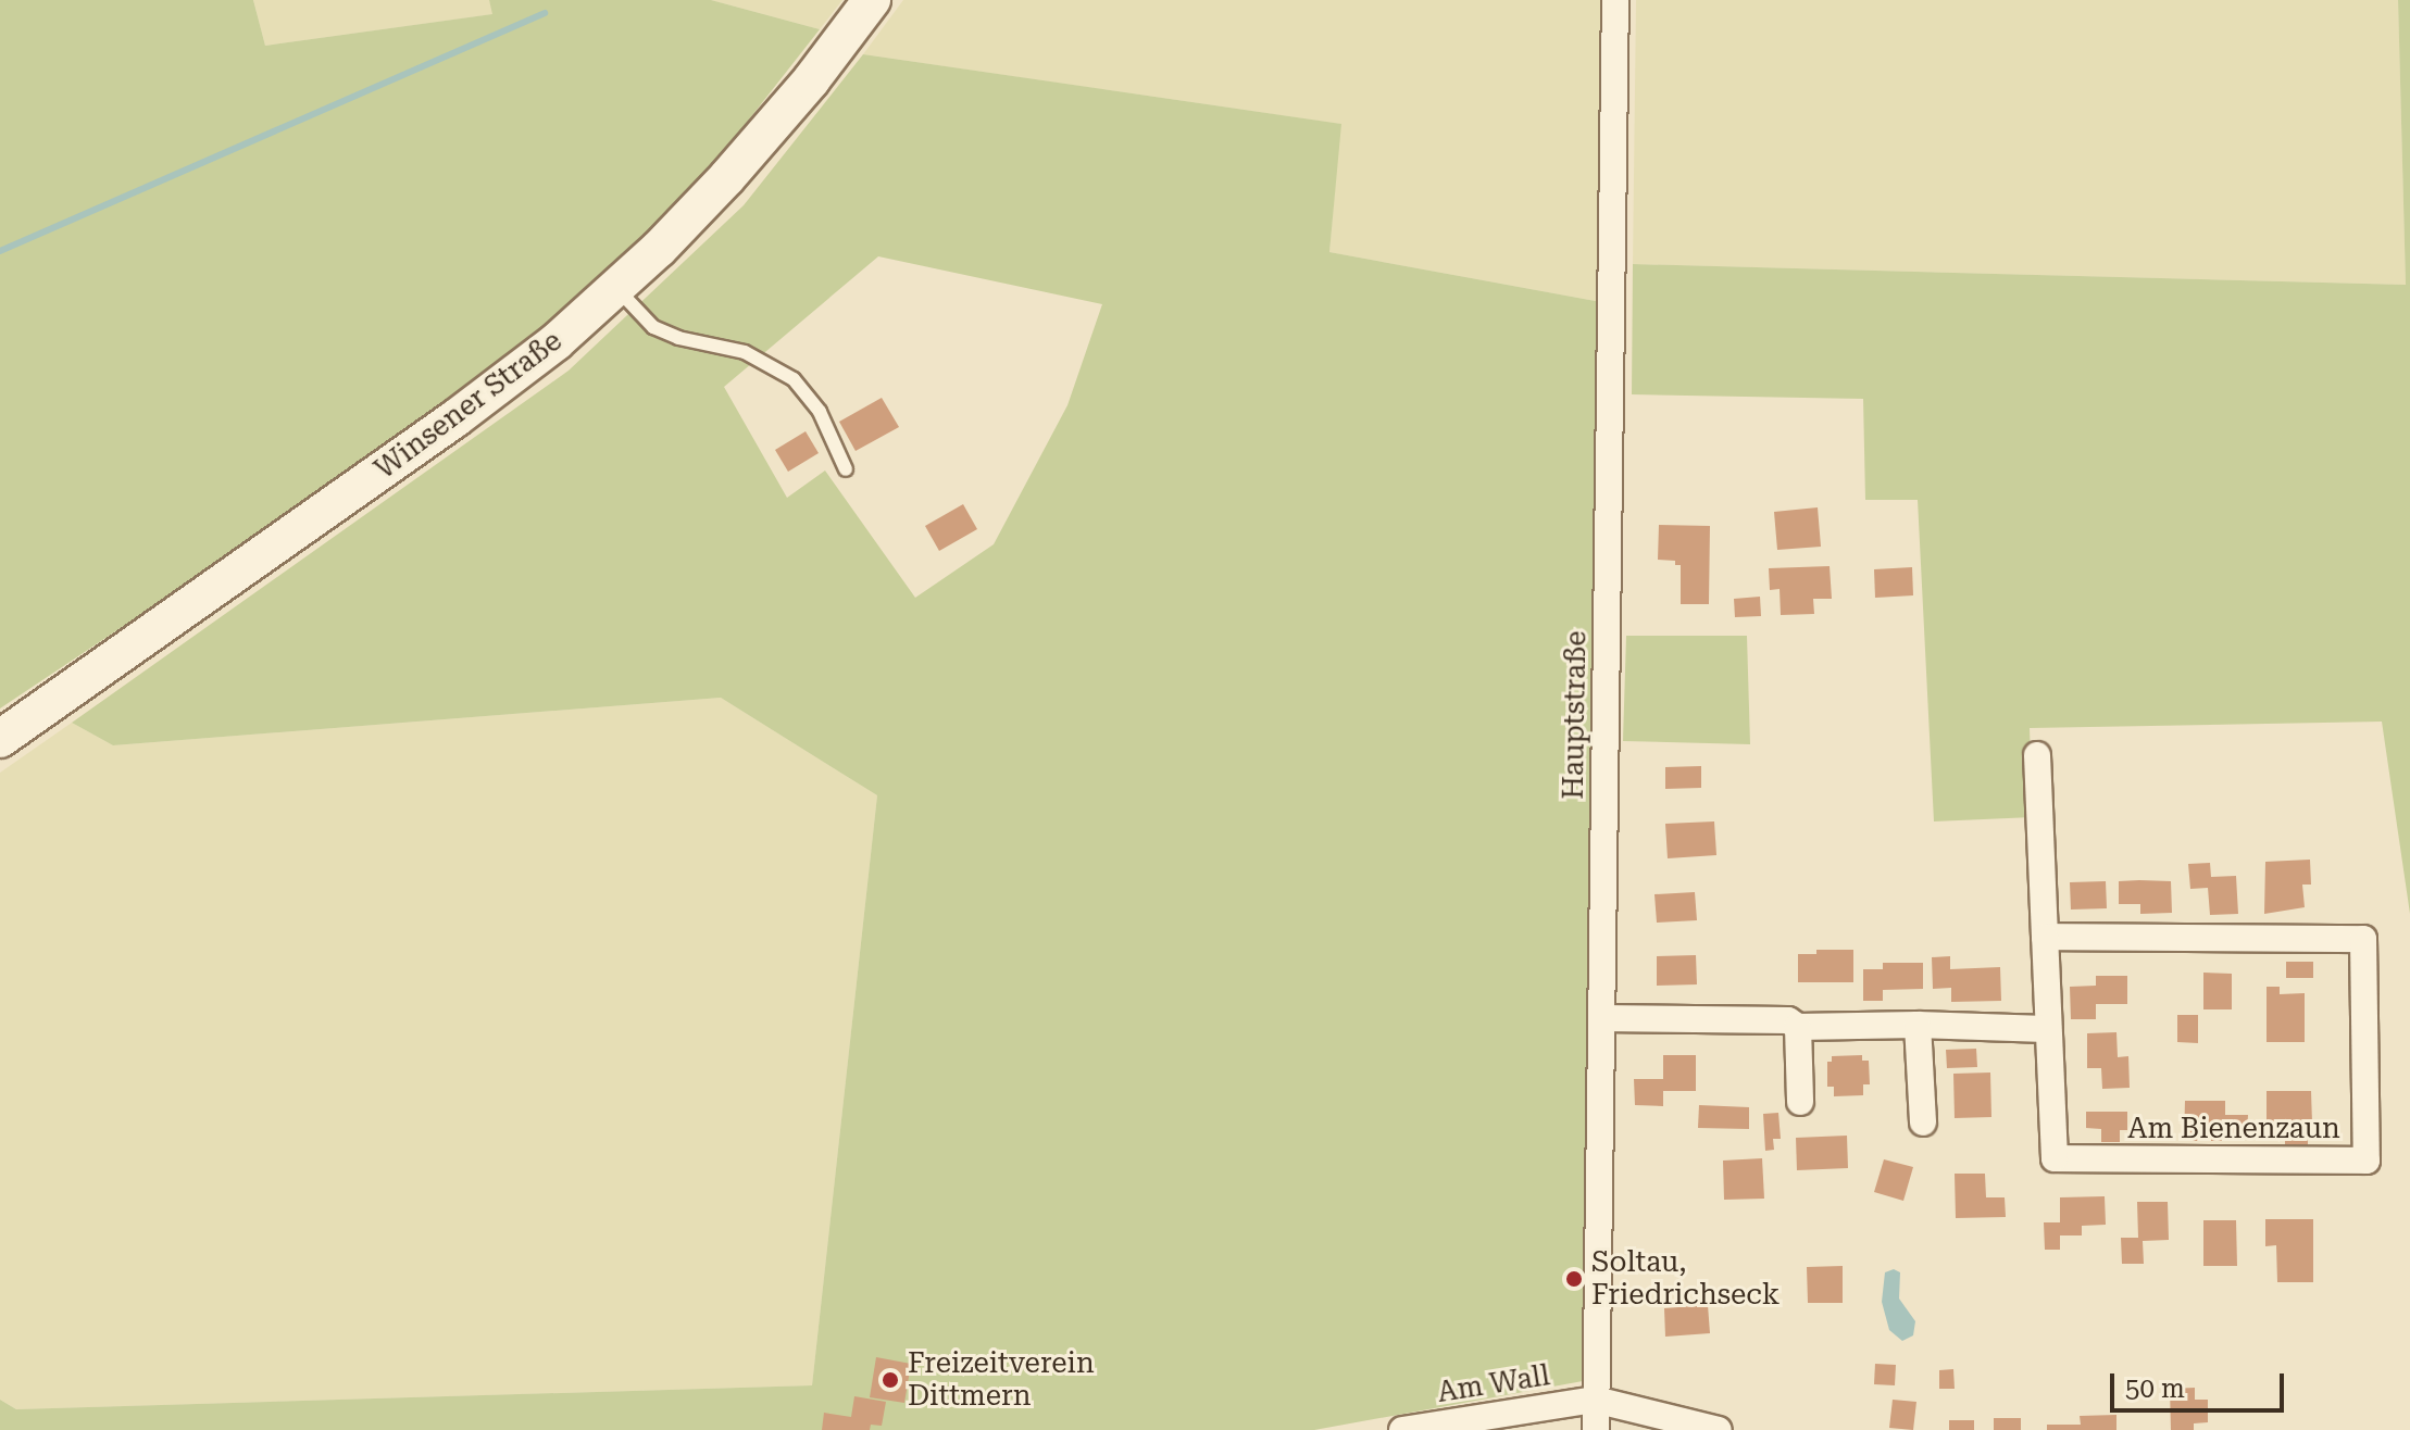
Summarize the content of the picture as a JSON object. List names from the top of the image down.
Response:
{
  "streets": {
    "main road": ["Winsener Straße"],
    "street": ["Hauptstraße", "Am Bienenzaun", "Am Wall"]
  },
  "crossings": [
    ["Hauptstraße", "Am Wall"]
  ],
  "places": ["Soltau, Friedrichseck", "Freizeitverein Dittmern"],
  "scale_bar": "50 m"
}
